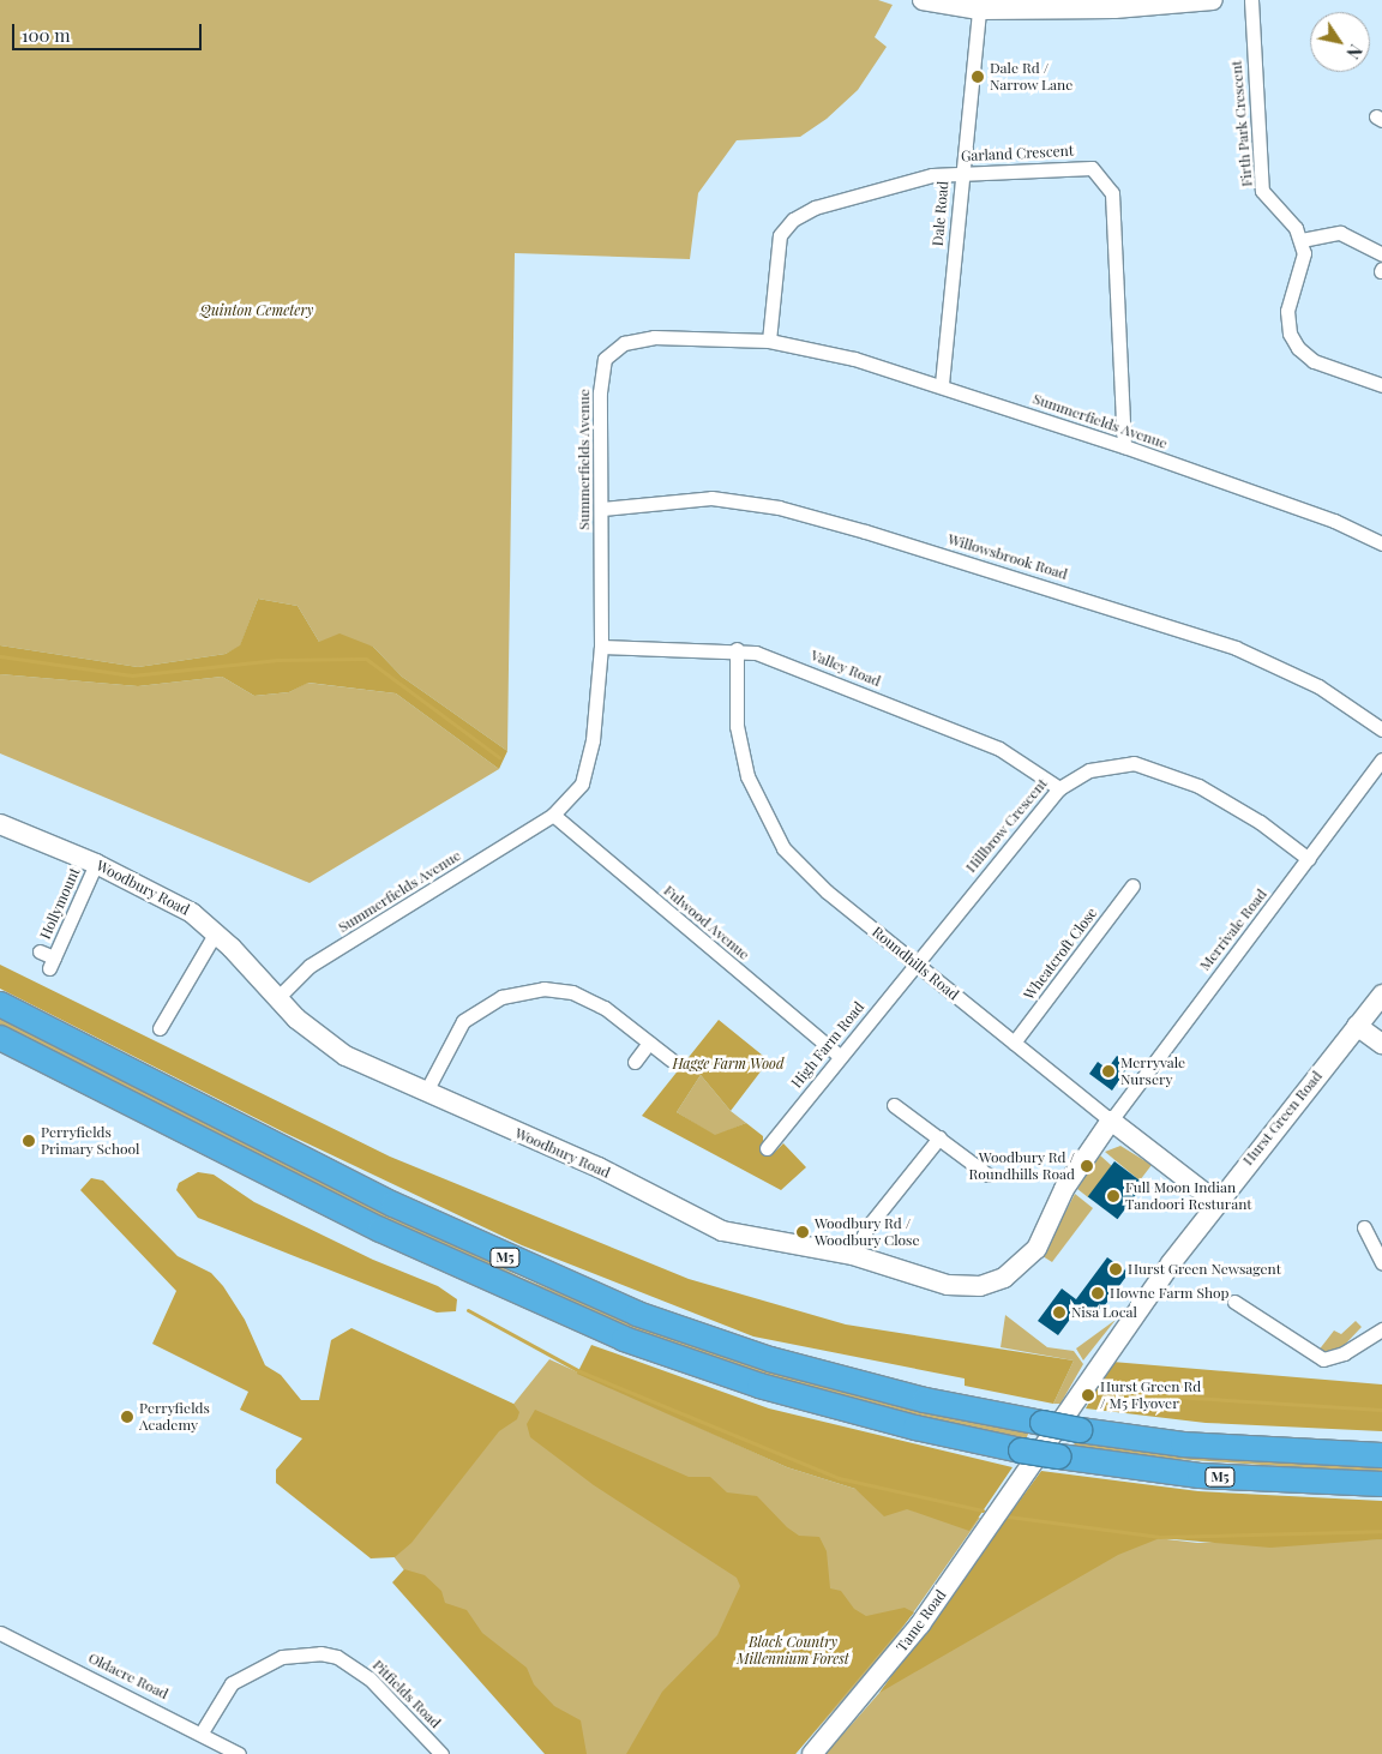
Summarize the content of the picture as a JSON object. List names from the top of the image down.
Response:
{
  "streets": {
    "highway": ["M5"],
    "street": [
      "Firth Park Crescent",
      "Garland Crescent",
      "Dale Road",
      "Summerfields Avenue",
      "Willowsbrook Road",
      "Valley Road",
      "Hillbrow Crescent",
      "Woodbury Road",
      "Hollymount",
      "Fulwood Avenue",
      "Merrivale Road",
      "Wheatcroft Close",
      "Roundhills Road",
      "High Farm Road",
      "Hurst Green Road",
      "Tame Road",
      "Oldacre Road",
      "Pitfields Road"
    ]
  },
  "crossings": [
    ["Garland Crescent", "Dale Road"],
    ["Garland Crescent", "Summerfields Avenue"],
    ["Dale Road", "Summerfields Avenue"],
    ["Summerfields Avenue", "Willowsbrook Road"],
    ["Summerfields Avenue", "Valley Road"],
    ["Summerfields Avenue", "Woodbury Road"],
    ["Summerfields Avenue", "Fulwood Avenue"],
    ["Valley Road", "Hillbrow Crescent"],
    ["Valley Road", "Roundhills Road"],
    ["Hillbrow Crescent", "Merrivale Road"],
    ["Hillbrow Crescent", "Roundhills Road"],
    ["Hillbrow Crescent", "High Farm Road"],
    ["Woodbury Road", "Hollymount"],
    ["Woodbury Road", "Merrivale Road"],
    ["Woodbury Road", "Roundhills Road"],
    ["Fulwood Avenue", "High Farm Road"],
    ["Merrivale Road", "Roundhills Road"],
    ["Wheatcroft Close", "Roundhills Road"],
    ["Roundhills Road", "High Farm Road"],
    ["Roundhills Road", "Hurst Green Road"],
    ["Hurst Green Road", "Tame Road"],
    ["Oldacre Road", "Pitfields Road"]
  ],
  "parks": ["Quinton Cemetery", "Hagge Farm Wood", "Black Country Millennium Forest"],
  "places": [
    "Dale Rd / Narrow Lane",
    "Merryvale Nursery",
    "Perryfields Primary School",
    "Woodbury Rd / Roundhills Road",
    "Full Moon Indian Tandoori Resturant",
    "Woodbury Rd / Woodbury Close",
    "Hurst Green Newsagent",
    "Howne Farm Shop",
    "Nisa Local",
    "Hurst Green Rd / M5 Flyover",
    "Perryfields Academy"
  ],
  "scale_bar": "100 m",
  "north": "bottom right"
}
